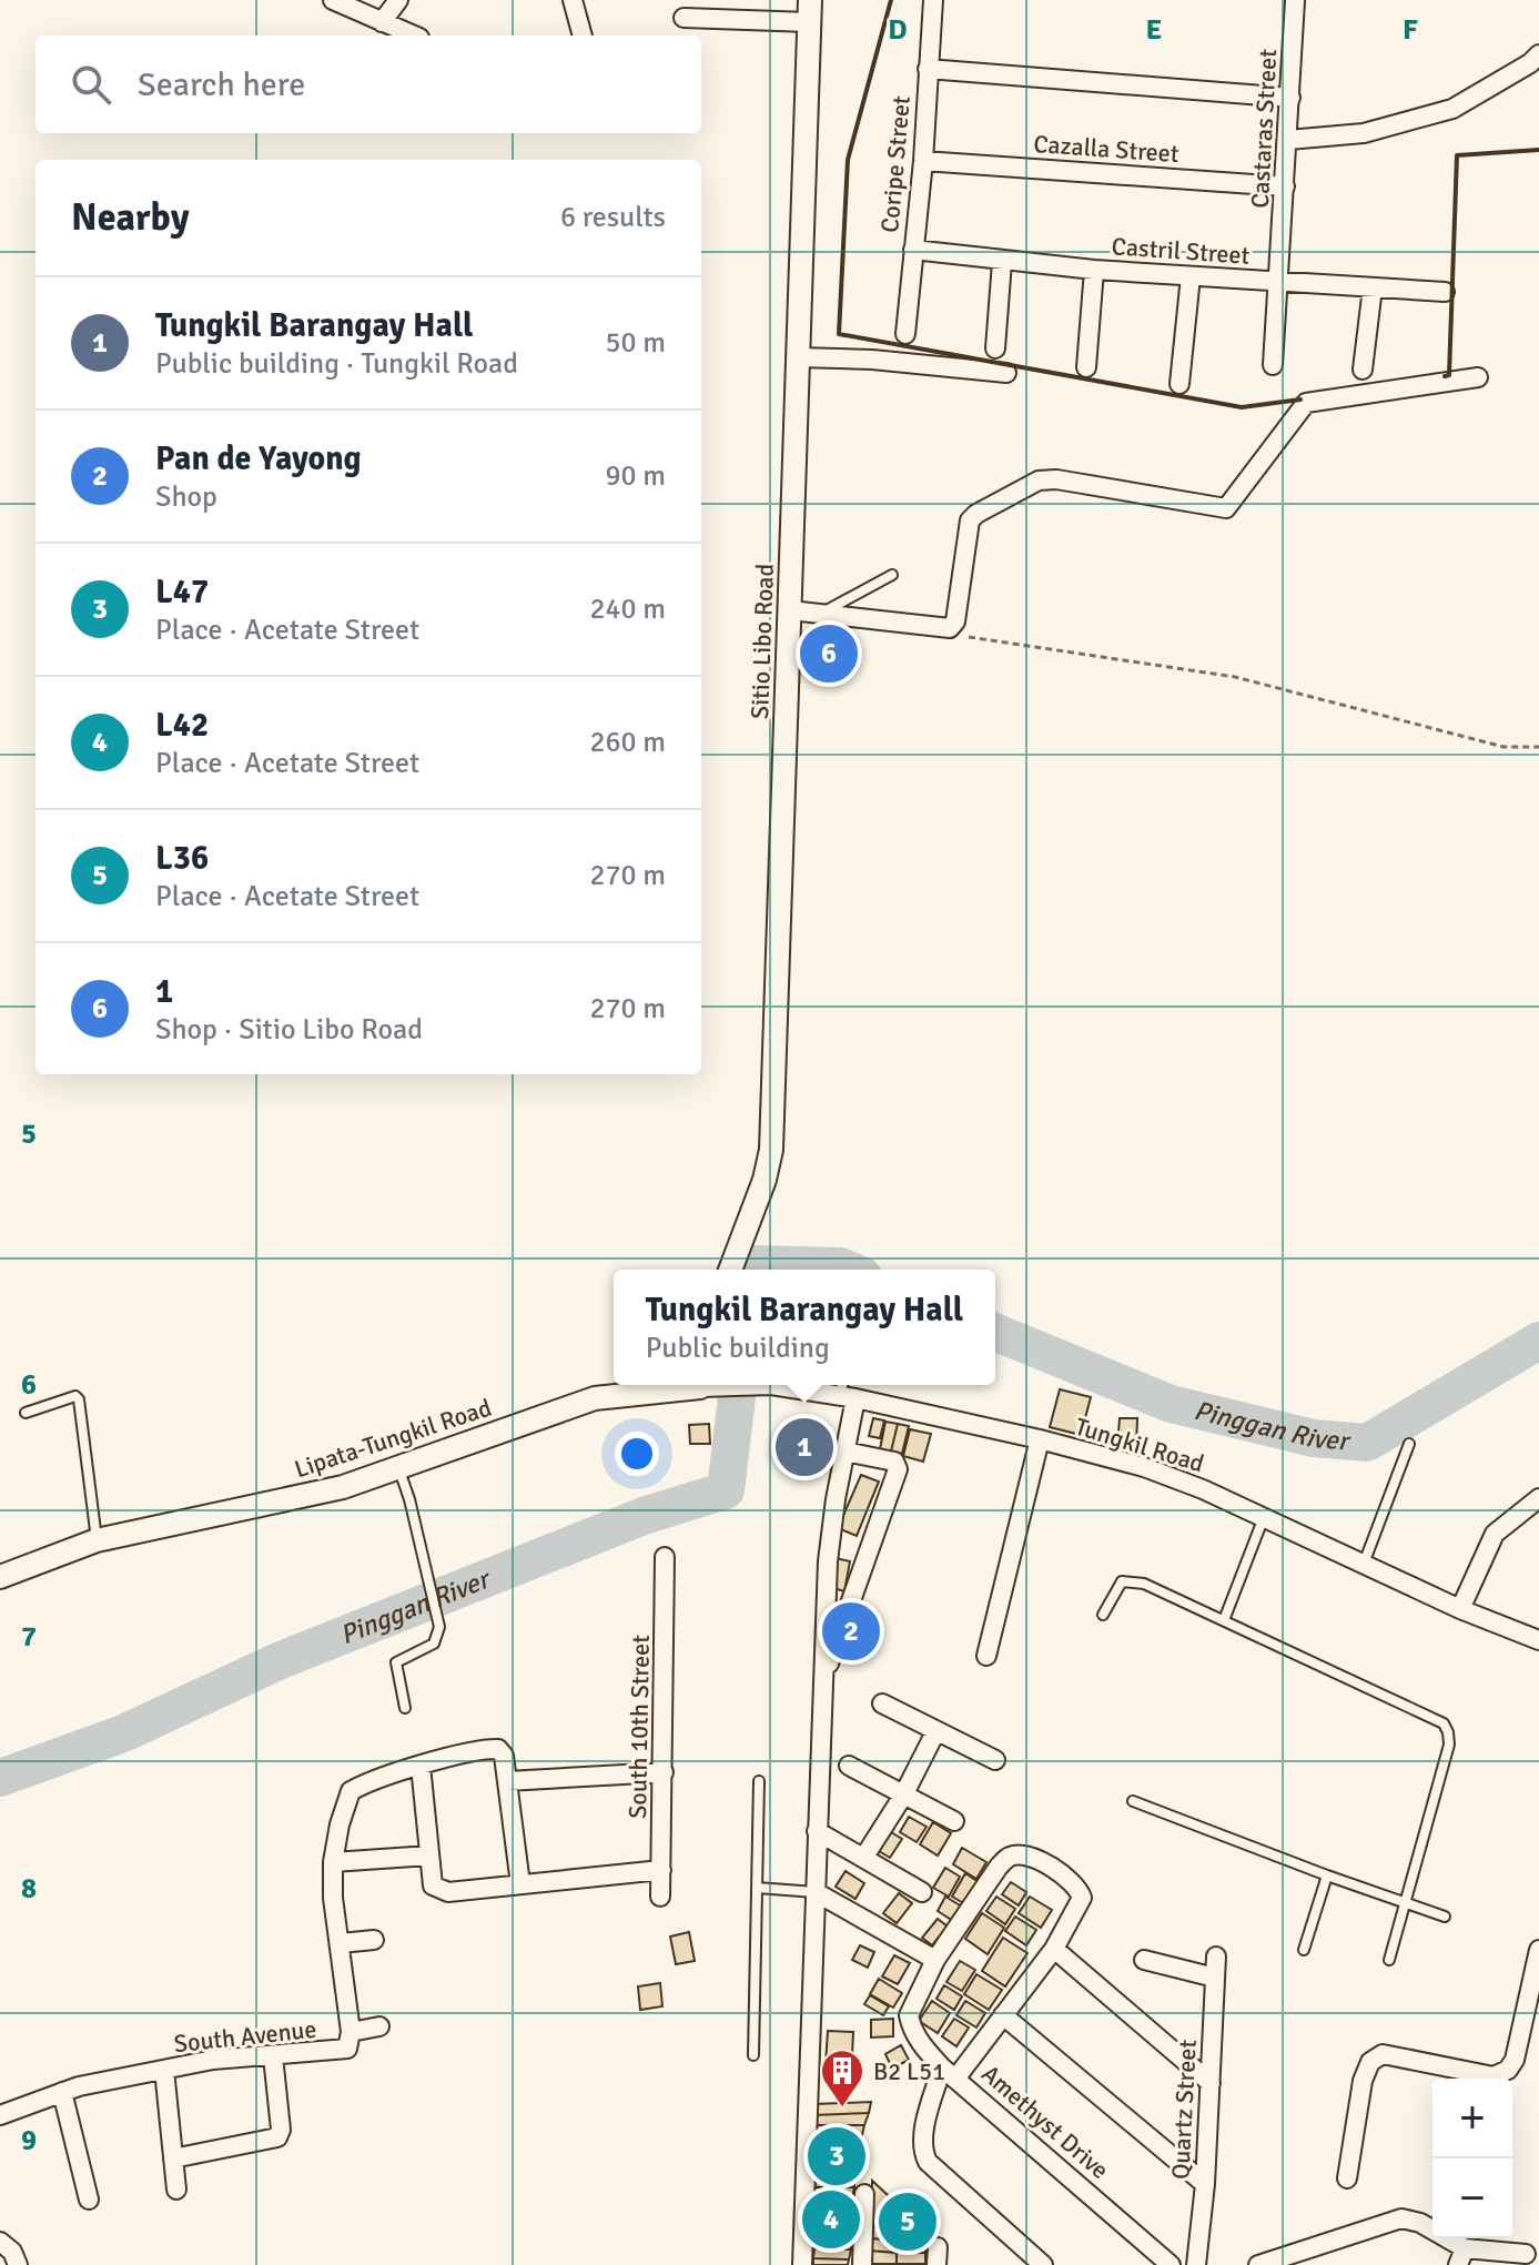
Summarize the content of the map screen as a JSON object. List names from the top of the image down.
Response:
{
  "streets": {
    "street": [
      "Castaras Street",
      "Cazalla Street",
      "Coripe Street",
      "Castril Street",
      "Sitio Libo Road",
      "Lipata-Tungkil Road",
      "Tungkil Road",
      "South 10th Street",
      "South Avenue",
      "Quartz Street",
      "Amethyst Drive"
    ]
  },
  "crossings": [
    ["Castaras Street", "Cazalla Street"],
    ["Castaras Street", "Castril Street"],
    ["Cazalla Street", "Coripe Street"],
    ["Coripe Street", "Castril Street"]
  ],
  "water": ["Pinggan River"],
  "places": {
    "building": ["B2 L51"]
  },
  "page": {
    "search": "Search here",
    "heading": ["Nearby", "6 results"],
    "list": [
      {
        "mark": "1",
        "name": "Tungkil Barangay Hall",
        "note": "Public building · Tungkil Road",
        "value": "50 m"
      },
      {
        "mark": "2",
        "name": "Pan de Yayong",
        "note": "Shop",
        "value": "90 m"
      },
      {
        "mark": "3",
        "name": "L47",
        "note": "Place · Acetate Street",
        "value": "240 m"
      },
      {
        "mark": "4",
        "name": "L42",
        "note": "Place · Acetate Street",
        "value": "260 m"
      },
      {
        "mark": "5",
        "name": "L36",
        "note": "Place · Acetate Street",
        "value": "270 m"
      },
      {
        "mark": "6",
        "name": "1",
        "note": "Shop · Sitio Libo Road",
        "value": "270 m"
      }
    ],
    "pins": [
      "6",
      "1",
      "2",
      "3",
      "4",
      "5"
    ],
    "popup": ["Tungkil Barangay Hall", "Public building"],
    "map_buttons": ["+", "−"]
  },
  "grid": {
    "columns": ["D", "E", "F"],
    "rows": [
      "5",
      "6",
      "7",
      "8",
      "9"
    ]
  }
}
